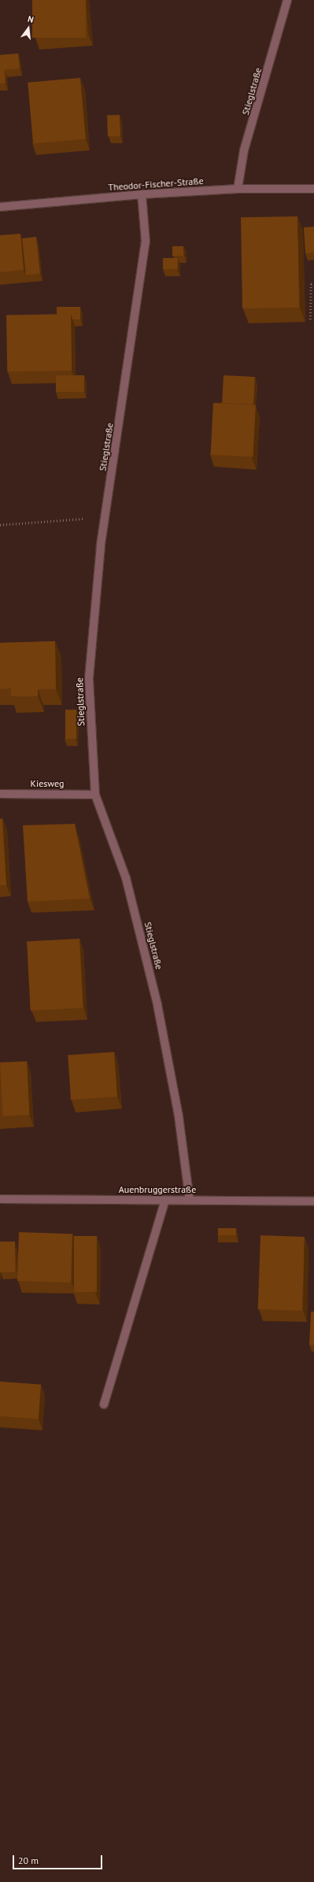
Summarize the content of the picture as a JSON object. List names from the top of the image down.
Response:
{
  "streets": {
    "street": [
      "Stieglstraße",
      "Theodor-Fischer-Straße",
      "Kiesweg",
      "Auenbruggerstraße"
    ]
  },
  "crossings": [
    ["Stieglstraße", "Theodor-Fischer-Straße"],
    ["Stieglstraße", "Kiesweg"],
    ["Stieglstraße", "Auenbruggerstraße"]
  ],
  "scale_bar": "20 m",
  "north": "top"
}
